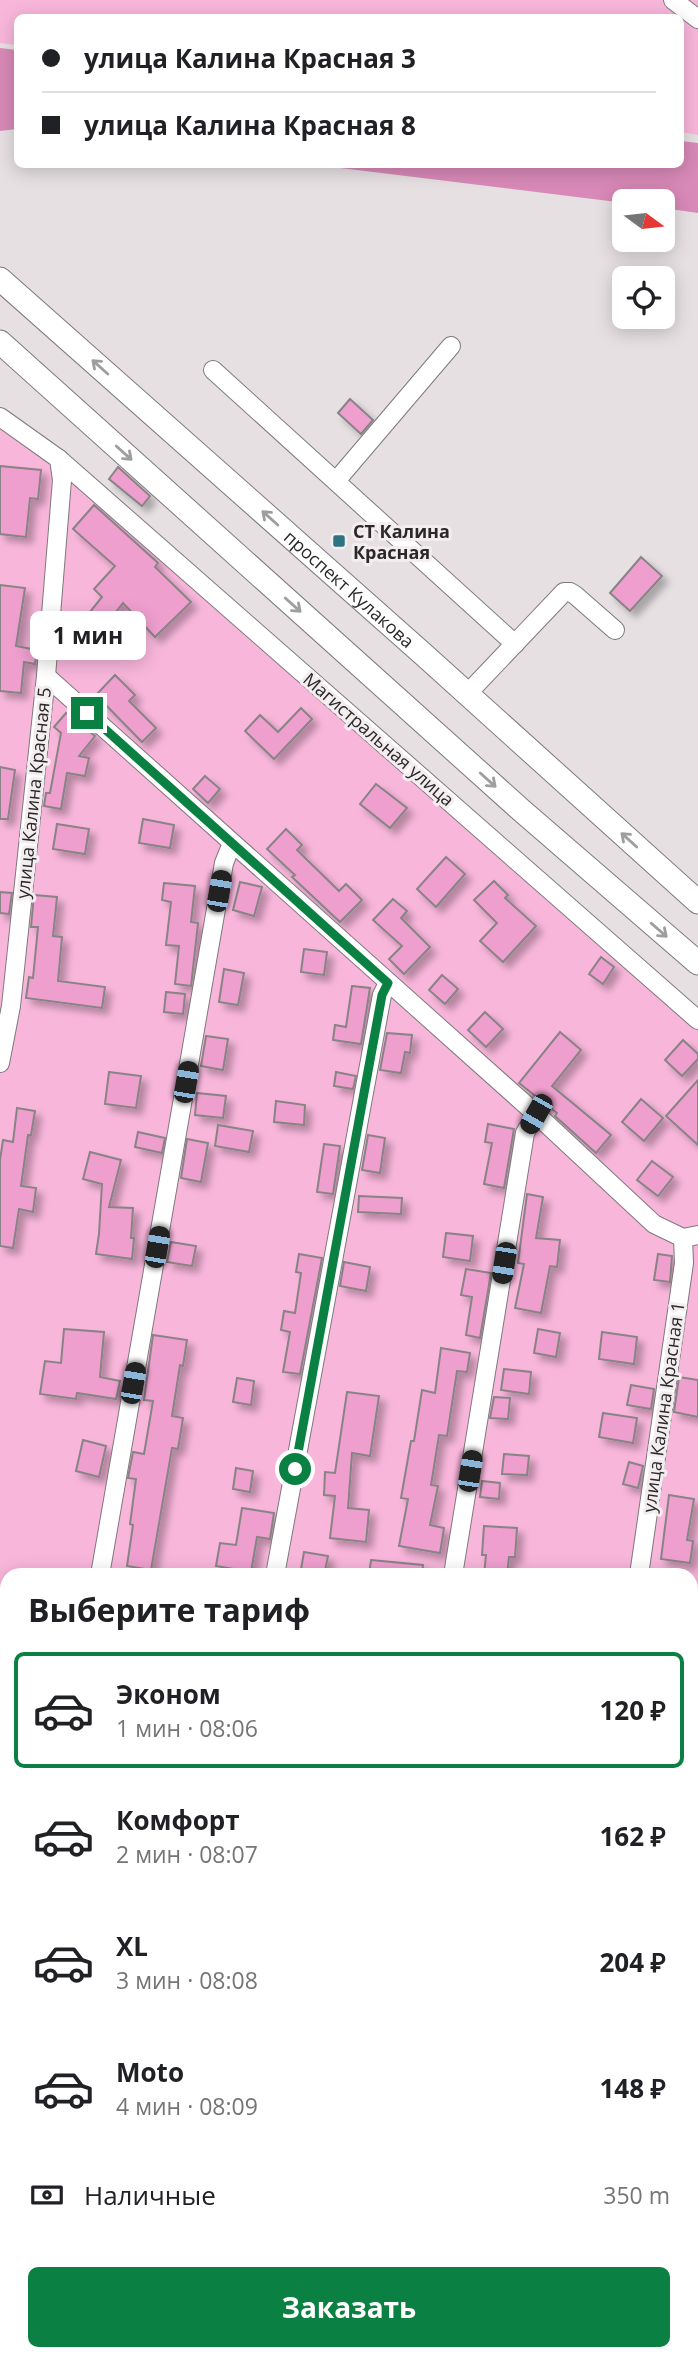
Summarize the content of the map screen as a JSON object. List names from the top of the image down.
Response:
{
  "streets": {
    "main road": ["проспект Кулакова"],
    "street": ["Магистральная улица", "улица Калина Красная 5", "улица Калина Красная 1"]
  },
  "crossings": [
    ["Магистральная улица", "улица Калина Красная 5"]
  ],
  "places": {
    "transit": ["СТ Калина Красная"]
  },
  "north": "right",
  "page": {
    "banner": ["улица Калина Красная 3", "улица Калина Красная 8"],
    "bubble": "1 мин",
    "heading": "Выберите тариф",
    "list": [
      {
        "name": "Эконом",
        "note": "1 мин · 08:06",
        "value": "120 ₽"
      },
      {
        "name": "Комфорт",
        "note": "2 мин · 08:07",
        "value": "162 ₽"
      },
      {
        "name": "XL",
        "note": "3 мин · 08:08",
        "value": "204 ₽"
      },
      {
        "name": "Moto",
        "note": "4 мин · 08:09",
        "value": "148 ₽"
      }
    ],
    "pay": ["Наличные", "350 m"],
    "buttons": "Заказать"
  }
}
